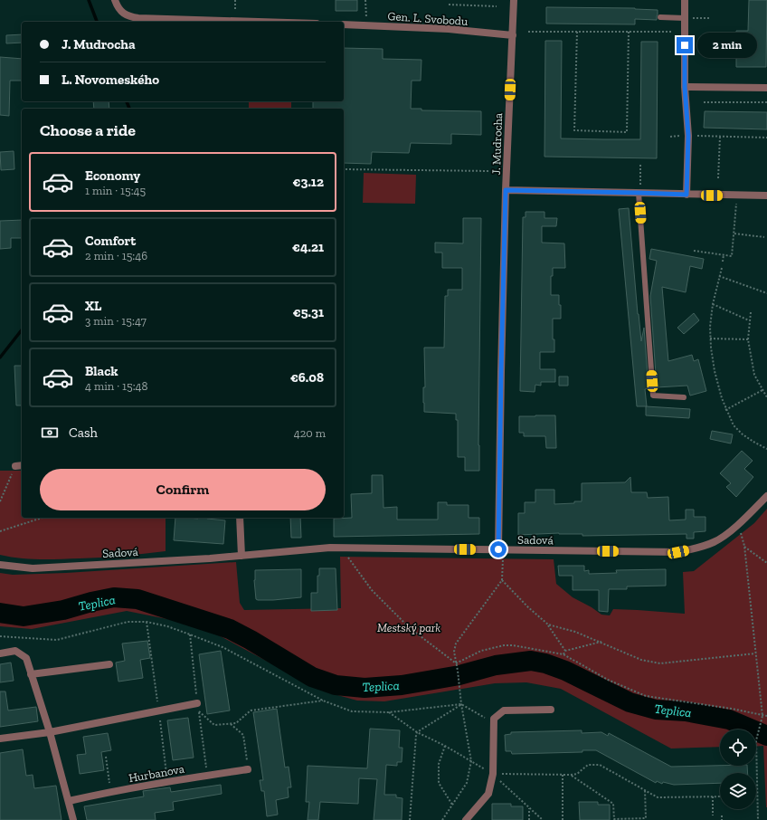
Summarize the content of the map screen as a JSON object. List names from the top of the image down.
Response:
{
  "streets": {
    "street": [
      "Gen. L. Svobodu",
      "J. Mudrocha",
      "Sadová",
      "Hurbanova"
    ]
  },
  "crossings": [
    ["Gen. L. Svobodu", "J. Mudrocha"],
    ["J. Mudrocha", "Sadová"]
  ],
  "water": ["Teplica"],
  "parks": ["Mestský park"],
  "page": {
    "banner": ["J. Mudrocha", "L. Novomeského"],
    "bubble": "2 min",
    "heading": "Choose a ride",
    "list": [
      {
        "name": "Economy",
        "note": "1 min · 15:45",
        "value": "€3.12"
      },
      {
        "name": "Comfort",
        "note": "2 min · 15:46",
        "value": "€4.21"
      },
      {
        "name": "XL",
        "note": "3 min · 15:47",
        "value": "€5.31"
      },
      {
        "name": "Black",
        "note": "4 min · 15:48",
        "value": "€6.08"
      }
    ],
    "pay": ["Cash", "420 m"],
    "buttons": "Confirm"
  }
}
